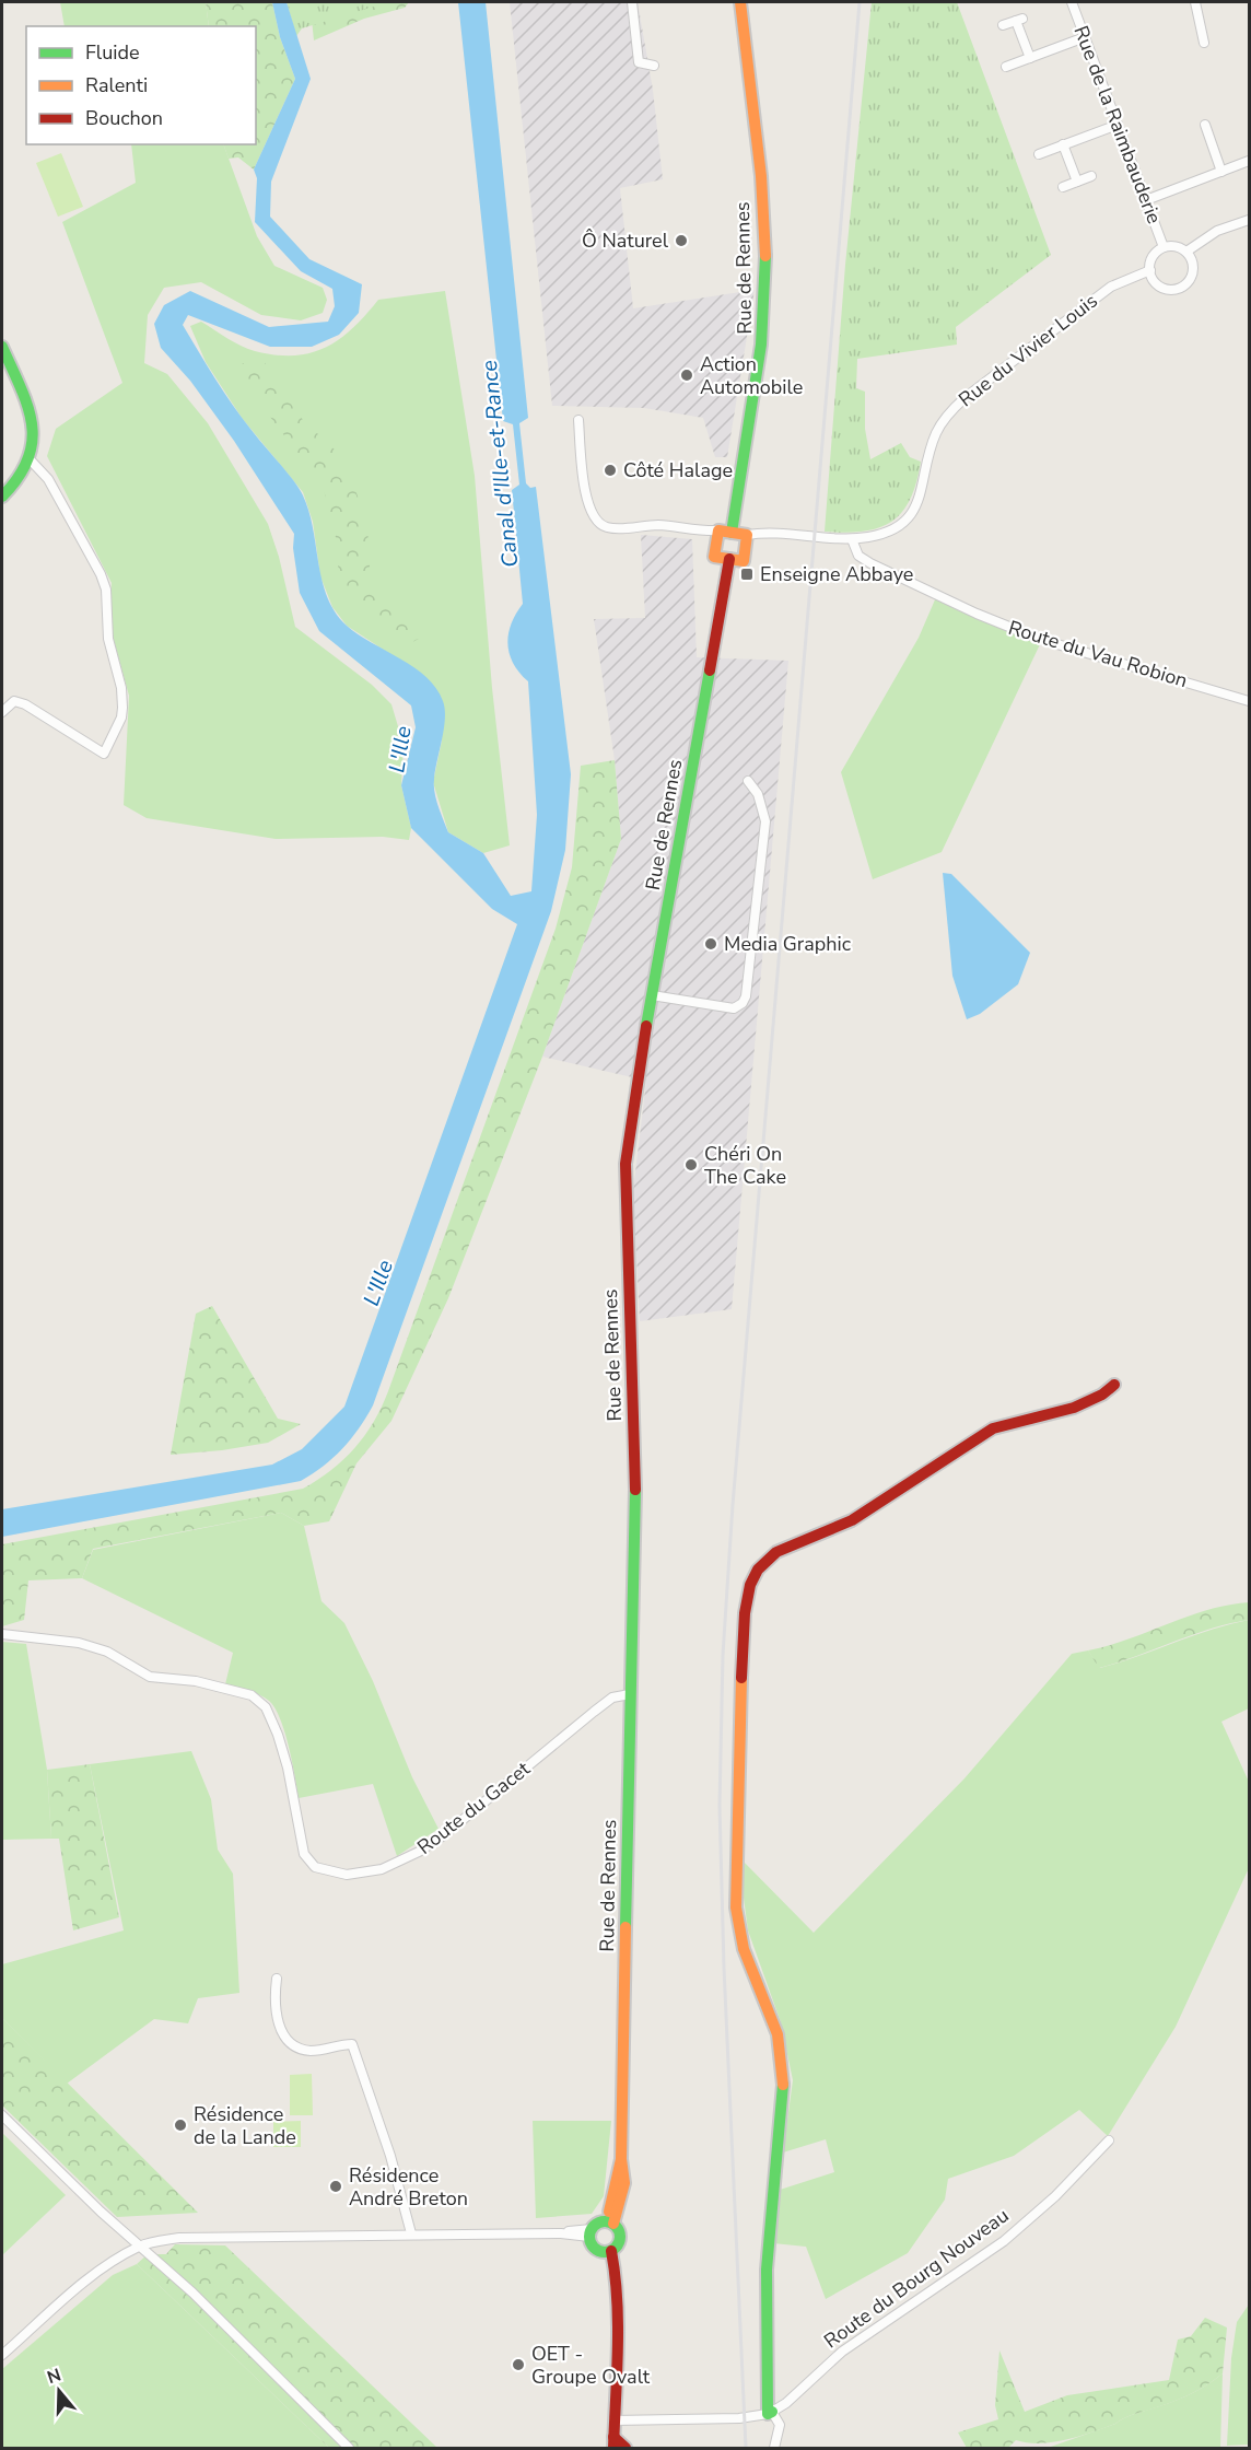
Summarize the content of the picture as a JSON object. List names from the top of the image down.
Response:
{
  "streets": {
    "main road": ["Rue de Rennes"],
    "street": [
      "Rue de la Raimbauderie",
      "Rue du Vivier Louis",
      "Route du Vau Robion",
      "Route du Gacet",
      "Route du Bourg Nouveau"
    ]
  },
  "crossings": [
    ["Rue de la Raimbauderie", "Rue du Vivier Louis"],
    ["Rue de Rennes", "Route du Gacet"],
    ["Rue de Rennes", "Route du Bourg Nouveau"],
    ["Rue du Vivier Louis", "Route du Vau Robion"]
  ],
  "water": ["Canal d'Ille-et-Rance", "L'Ille"],
  "places": {
    "other": [
      "Ô Naturel",
      "Action Automobile",
      "Côté Halage",
      "Media Graphic",
      "Chéri On The Cake",
      "Résidence de la Lande",
      "Résidence André Breton",
      "OET - Groupe Ovalt"
    ],
    "transit": ["Enseigne Abbaye"]
  },
  "legend": ["Fluide", "Ralenti", "Bouchon"],
  "north": "top"
}
